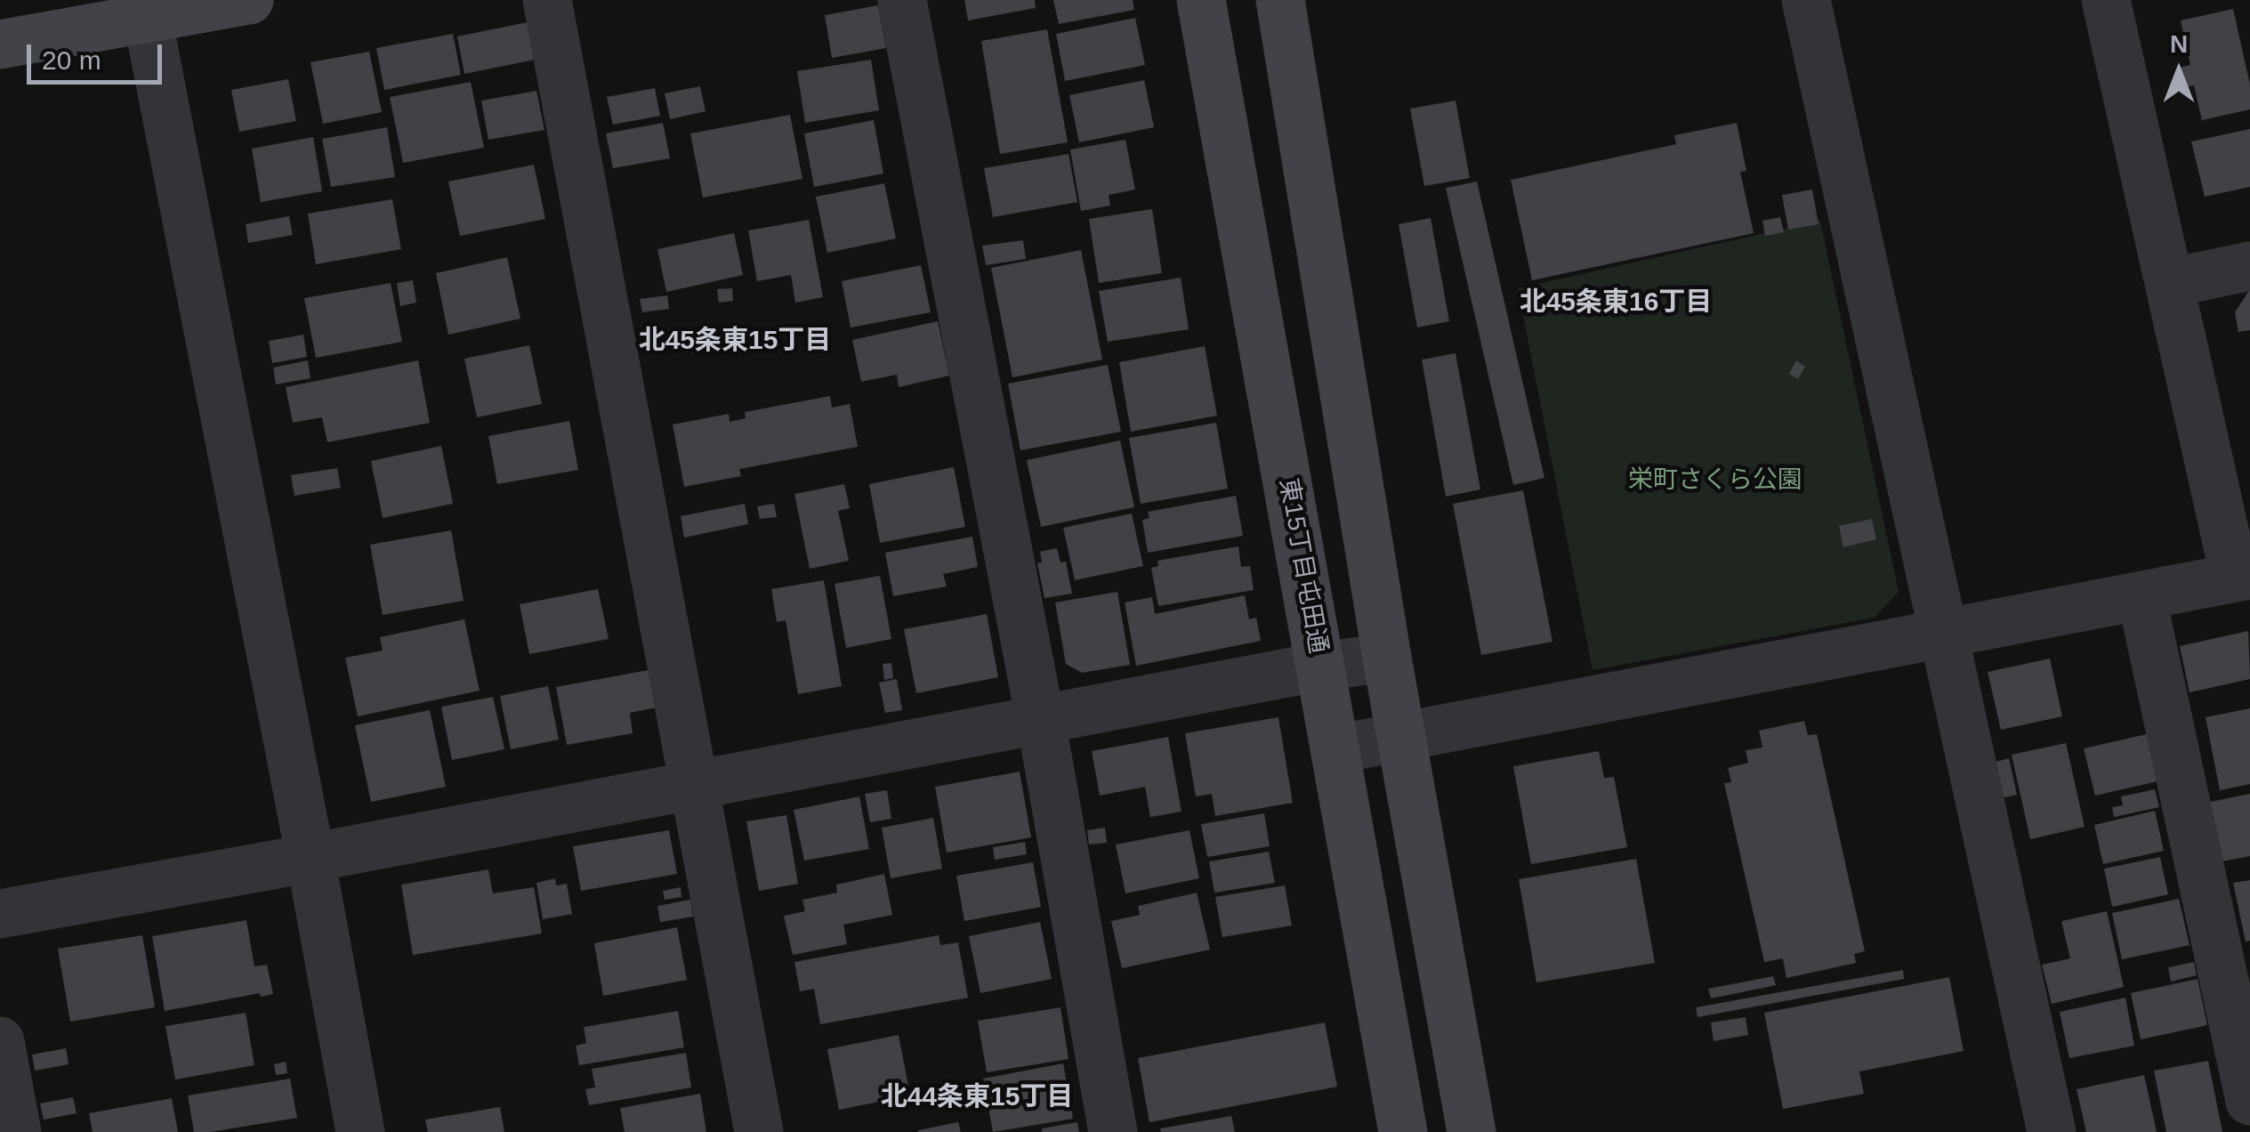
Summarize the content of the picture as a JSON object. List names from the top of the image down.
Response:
{
  "streets": {
    "street": ["東15丁目屯田通"]
  },
  "districts": ["北45条東16丁目", "北45条東15丁目", "北44条東15丁目"],
  "parks": ["栄町さくら公園"],
  "scale_bar": "20 m",
  "north": "top"
}
